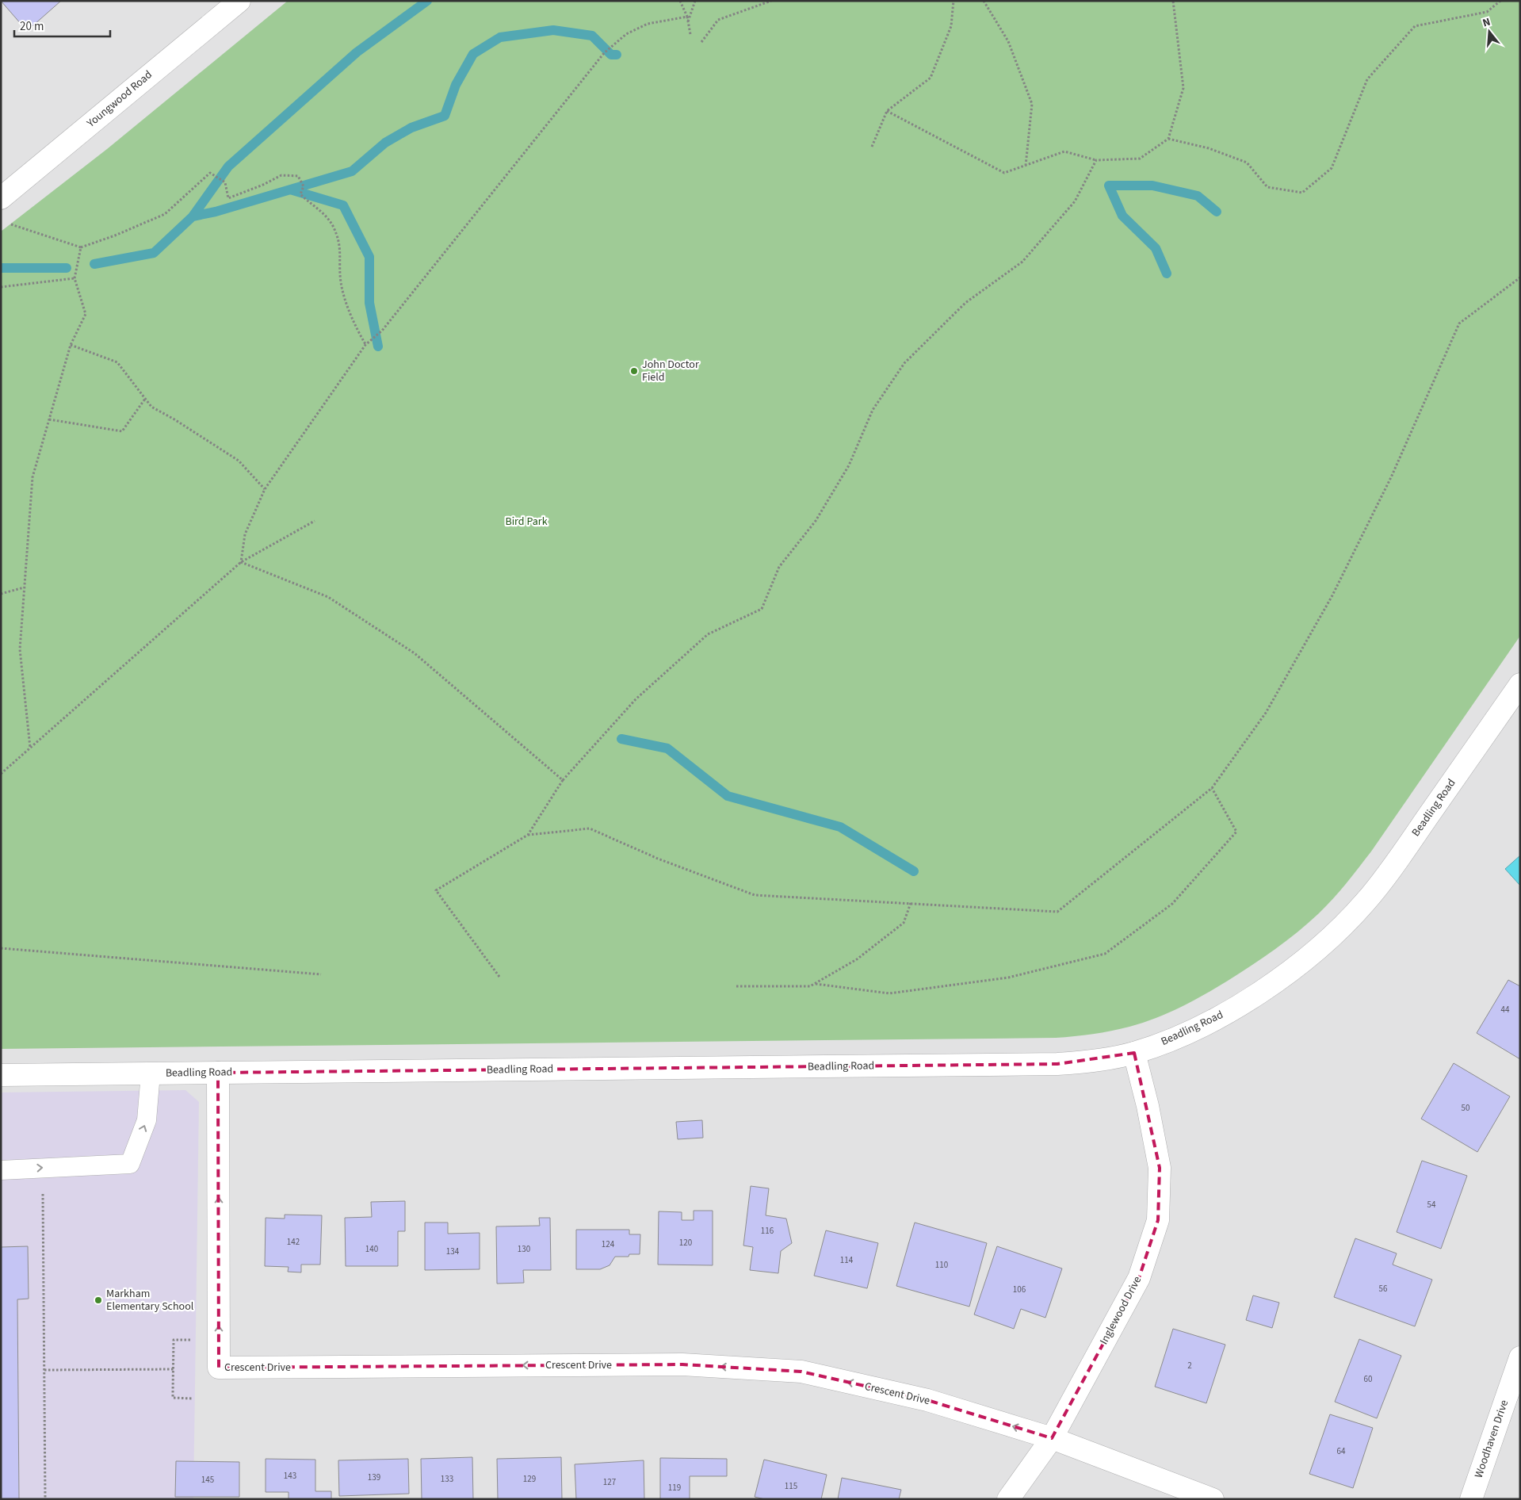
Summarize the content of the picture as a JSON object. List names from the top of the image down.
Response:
{
  "streets": {
    "street": [
      "Youngwood Road",
      "Beadling Road",
      "Inglewood Drive",
      "Crescent Drive",
      "Woodhaven Drive"
    ]
  },
  "crossings": [
    ["Beadling Road", "Inglewood Drive"],
    ["Beadling Road", "Crescent Drive"],
    ["Inglewood Drive", "Crescent Drive"]
  ],
  "one_way": ["Crescent Drive"],
  "parks": ["Bird Park"],
  "places": ["John Doctor Field", "Markham Elementary School"],
  "house_numbers": [
    "44",
    "50",
    "54",
    "116",
    "142",
    "120",
    "124",
    "140",
    "130",
    "134",
    "114",
    "110",
    "56",
    "106",
    "2",
    "60",
    "64",
    "143",
    "139",
    "133",
    "129",
    "145",
    "127",
    "115",
    "119"
  ],
  "scale_bar": "20 m",
  "north": "top"
}
